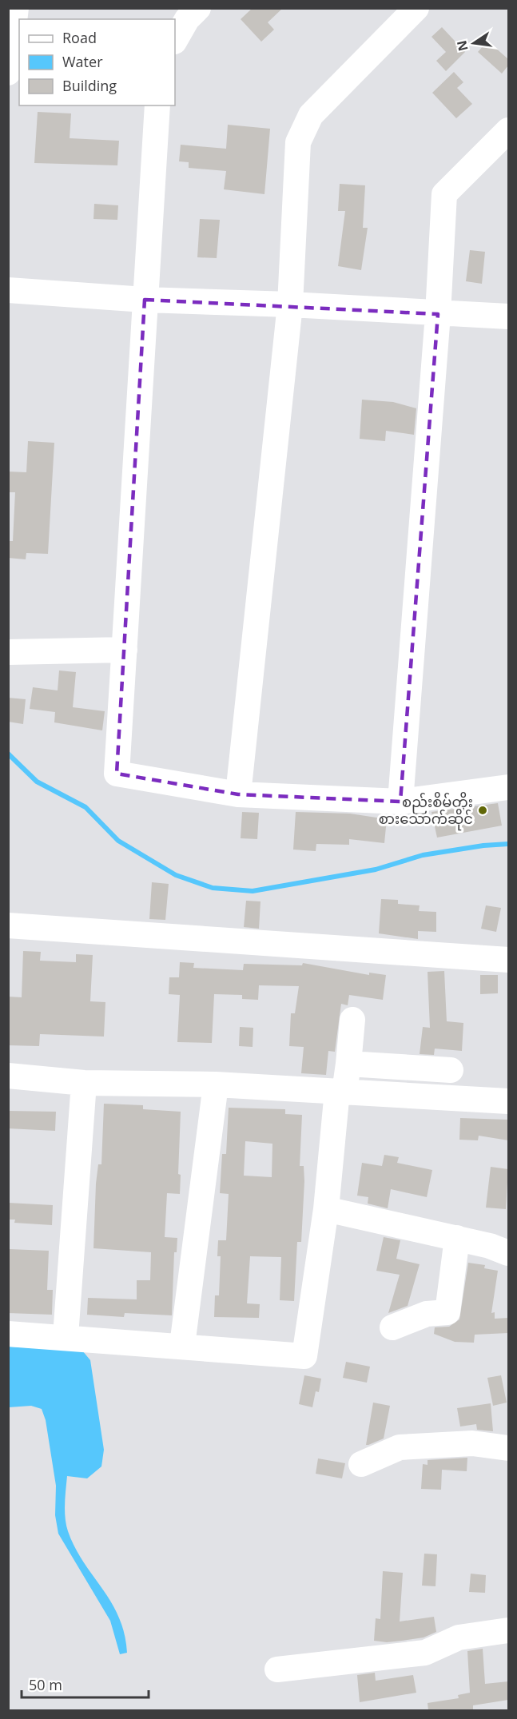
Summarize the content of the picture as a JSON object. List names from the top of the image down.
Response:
{
  "places": ["စည်းစိမ်တိုး စားသောက်ဆိုင်"],
  "legend": ["Road", "Water", "Building"],
  "scale_bar": "50 m",
  "north": "left"
}
